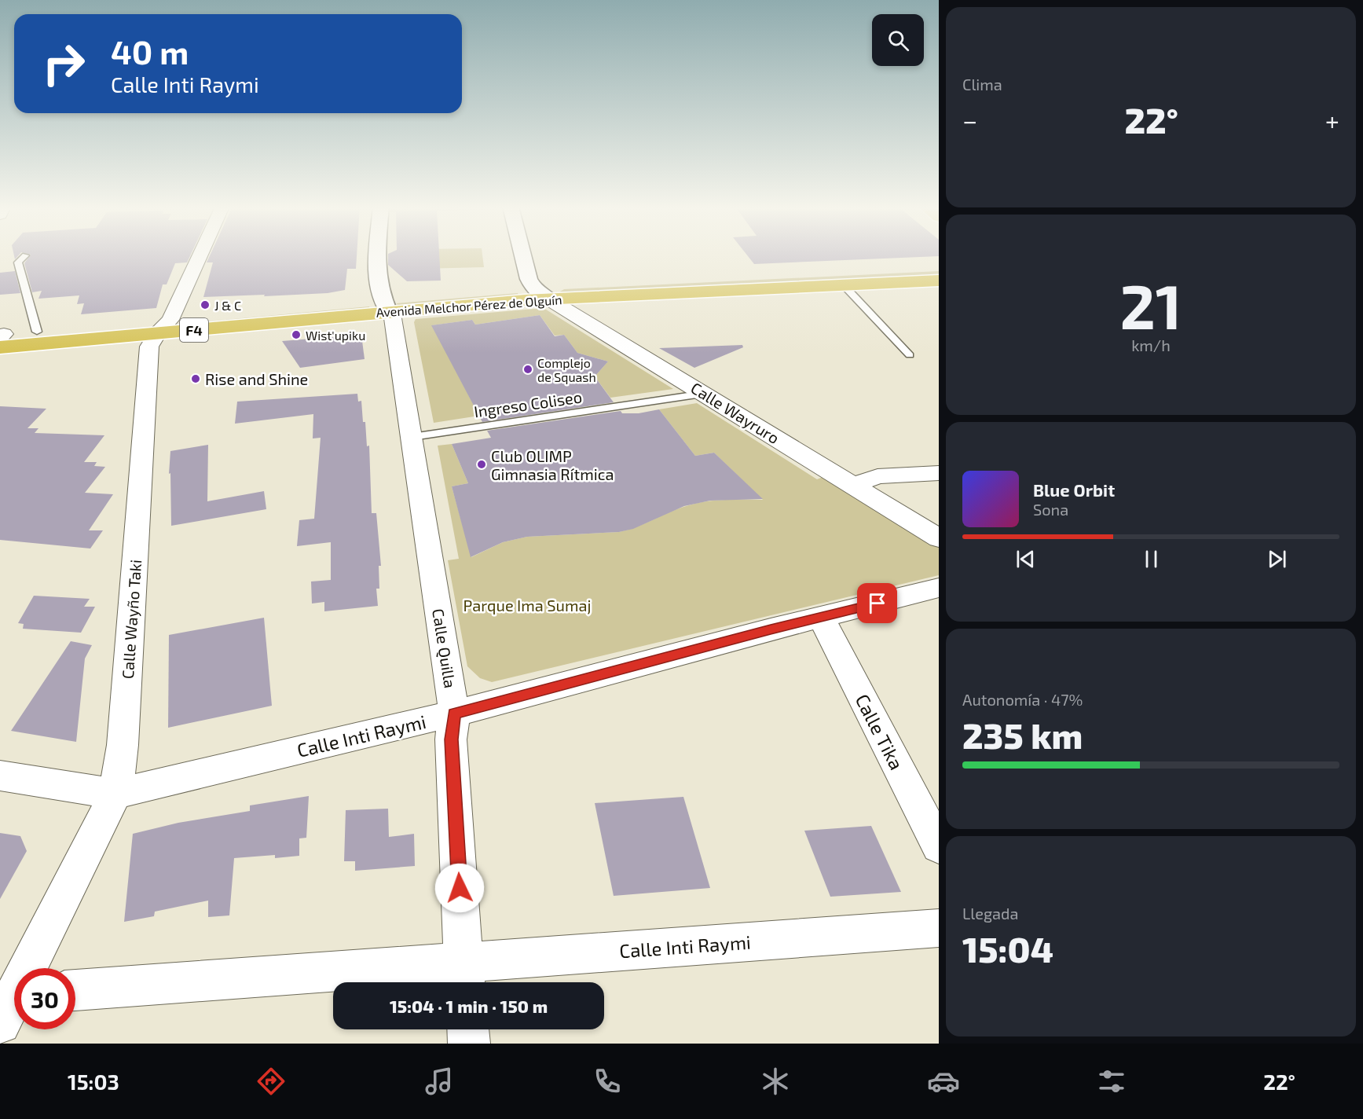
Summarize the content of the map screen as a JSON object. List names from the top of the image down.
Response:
{
  "streets": {
    "highway": ["Avenida Melchor Pérez de Olguín", "F4"],
    "street": [
      "Calle Wayruro",
      "Calle Wayño Taki",
      "Calle Quilla",
      "Calle Tika",
      "Calle Inti Raymi"
    ],
    "lane": ["Ingreso Coliseo"]
  },
  "crossings": [
    ["Avenida Melchor Pérez de Olguín", "Calle Wayruro"],
    ["Avenida Melchor Pérez de Olguín", "Calle Wayño Taki"],
    ["Avenida Melchor Pérez de Olguín", "Calle Quilla"],
    ["Ingreso Coliseo", "Calle Wayruro"],
    ["Ingreso Coliseo", "Calle Quilla"],
    ["Calle Wayño Taki", "Calle Inti Raymi"],
    ["Calle Quilla", "Calle Inti Raymi"],
    ["Calle Tika", "Calle Inti Raymi"]
  ],
  "parks": ["Parque Ima Sumaj"],
  "places": [
    "J & C",
    "Wist'upiku",
    "Complejo de Squash",
    "Rise and Shine",
    "Club OLIMP Gimnasia Rítmica"
  ],
  "page": {
    "tile": [
      "Clima",
      ["21", "km/h"],
      ["Autonomía · 47%", "235 km"],
      ["Llegada", "15:04"]
    ],
    "turn": ["40 m", "Calle Inti Raymi"],
    "heat": ["−", "22°", "+"],
    "song": ["Blue Orbit", "Sona"],
    "limit": "30",
    "trip": "15:04 · 1 min · 150 m",
    "tabs": ["15:03", "22°"]
  }
}
